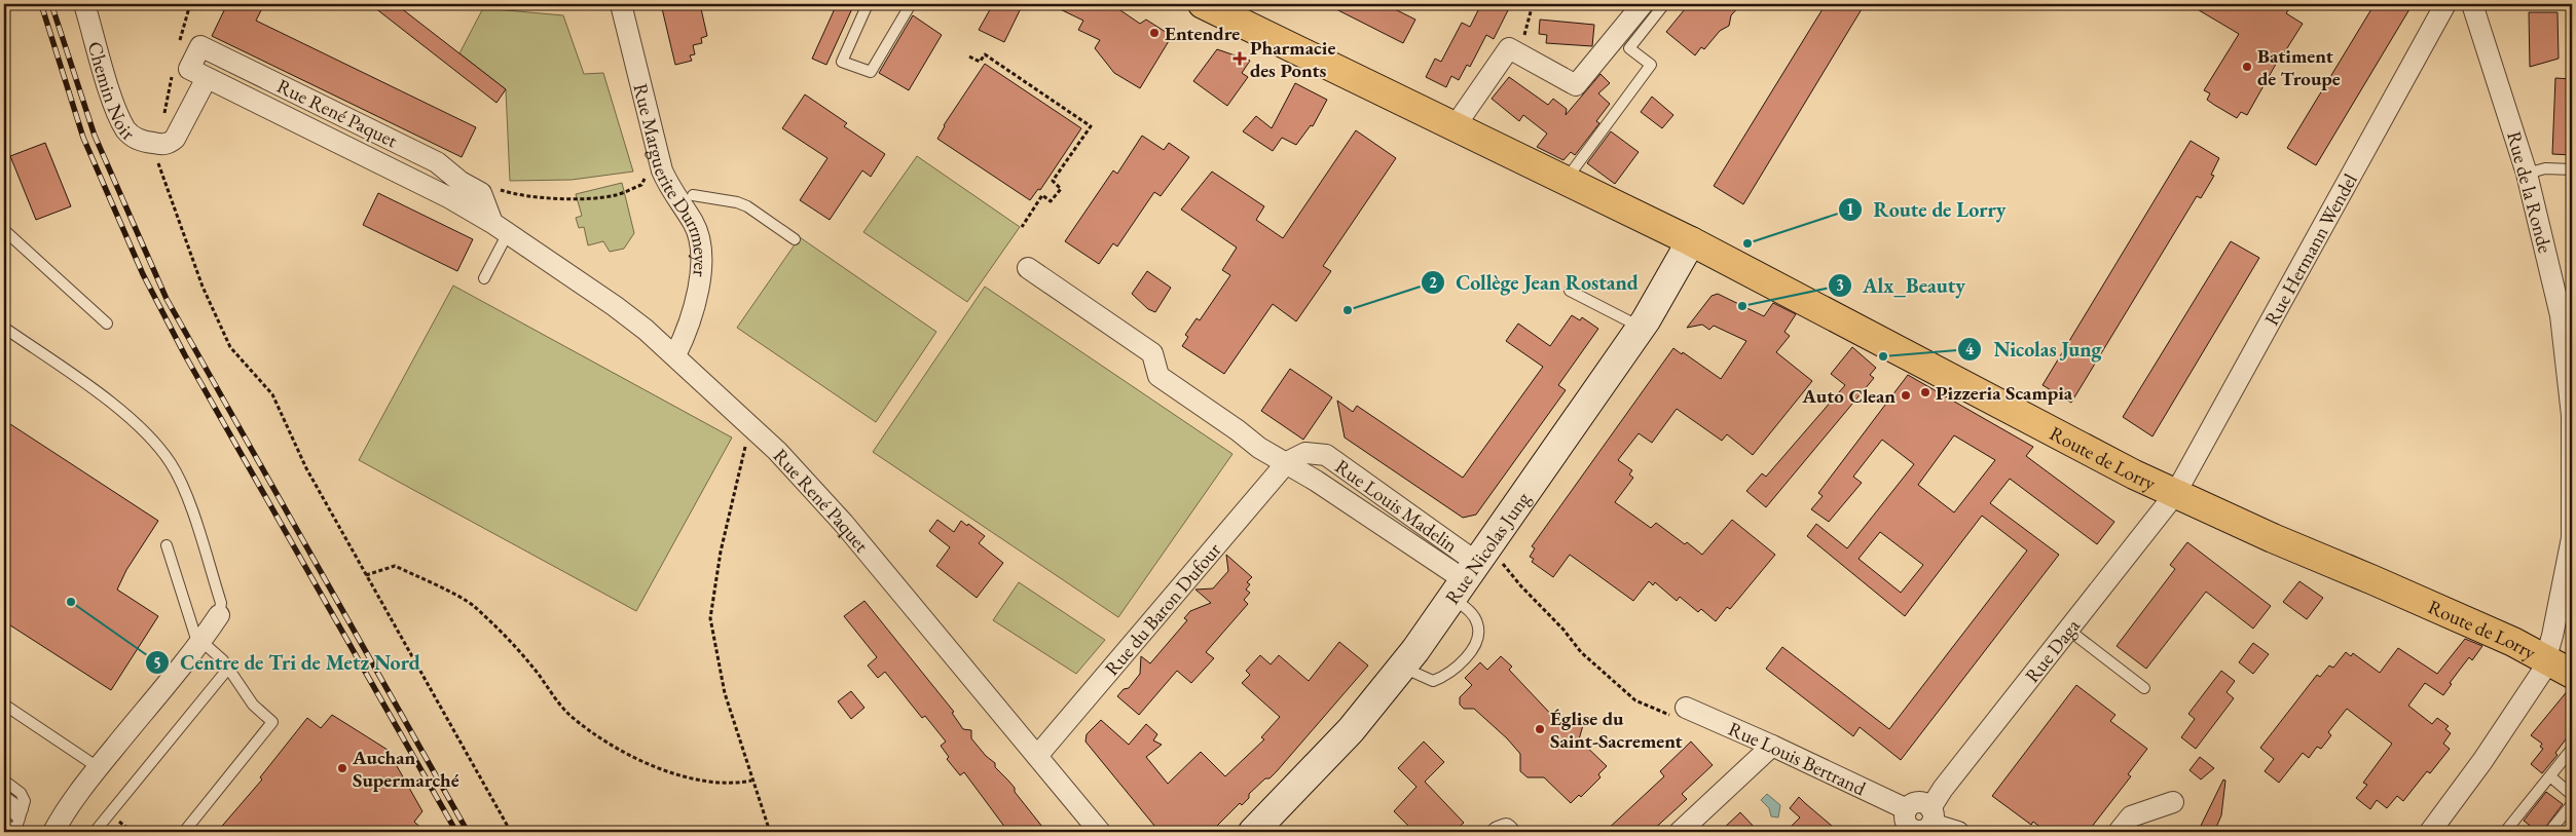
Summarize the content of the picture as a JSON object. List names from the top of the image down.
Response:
{
  "streets": {
    "main road": ["Route de Lorry", "Rue Nicolas Jung"],
    "street": [
      "Chemin Noir",
      "Rue René Paquet",
      "Rue Marguerite Durrmeyer",
      "Rue de la Ronde",
      "Rue Hermann Wendel",
      "Rue Louis Madelin",
      "Rue du Baron Dufour",
      "Rue Daga",
      "Rue Louis Bertrand"
    ]
  },
  "crossings": [
    ["Rue René Paquet", "Rue Marguerite Durrmeyer"],
    ["Rue René Paquet", "Rue du Baron Dufour"],
    ["Rue de la Ronde", "Route de Lorry"],
    ["Rue Hermann Wendel", "Route de Lorry"],
    ["Rue Hermann Wendel", "Rue Daga"],
    ["Route de Lorry", "Rue Nicolas Jung"],
    ["Route de Lorry", "Rue Daga"],
    ["Rue Louis Madelin", "Rue Nicolas Jung"],
    ["Rue Louis Madelin", "Rue du Baron Dufour"]
  ],
  "places": {
    "other": [
      "Entendre",
      "Batiment de Troupe",
      "Route de Lorry",
      "Alx_Beauty",
      "Collège Jean Rostand",
      "Nicolas Jung",
      "Pizzeria Scampia",
      "Auto Clean",
      "Centre de Tri de Metz Nord",
      "Église du Saint-Sacrement",
      "Auchan Supermarché"
    ],
    "health": ["Pharmacie des Ponts"]
  }
}
